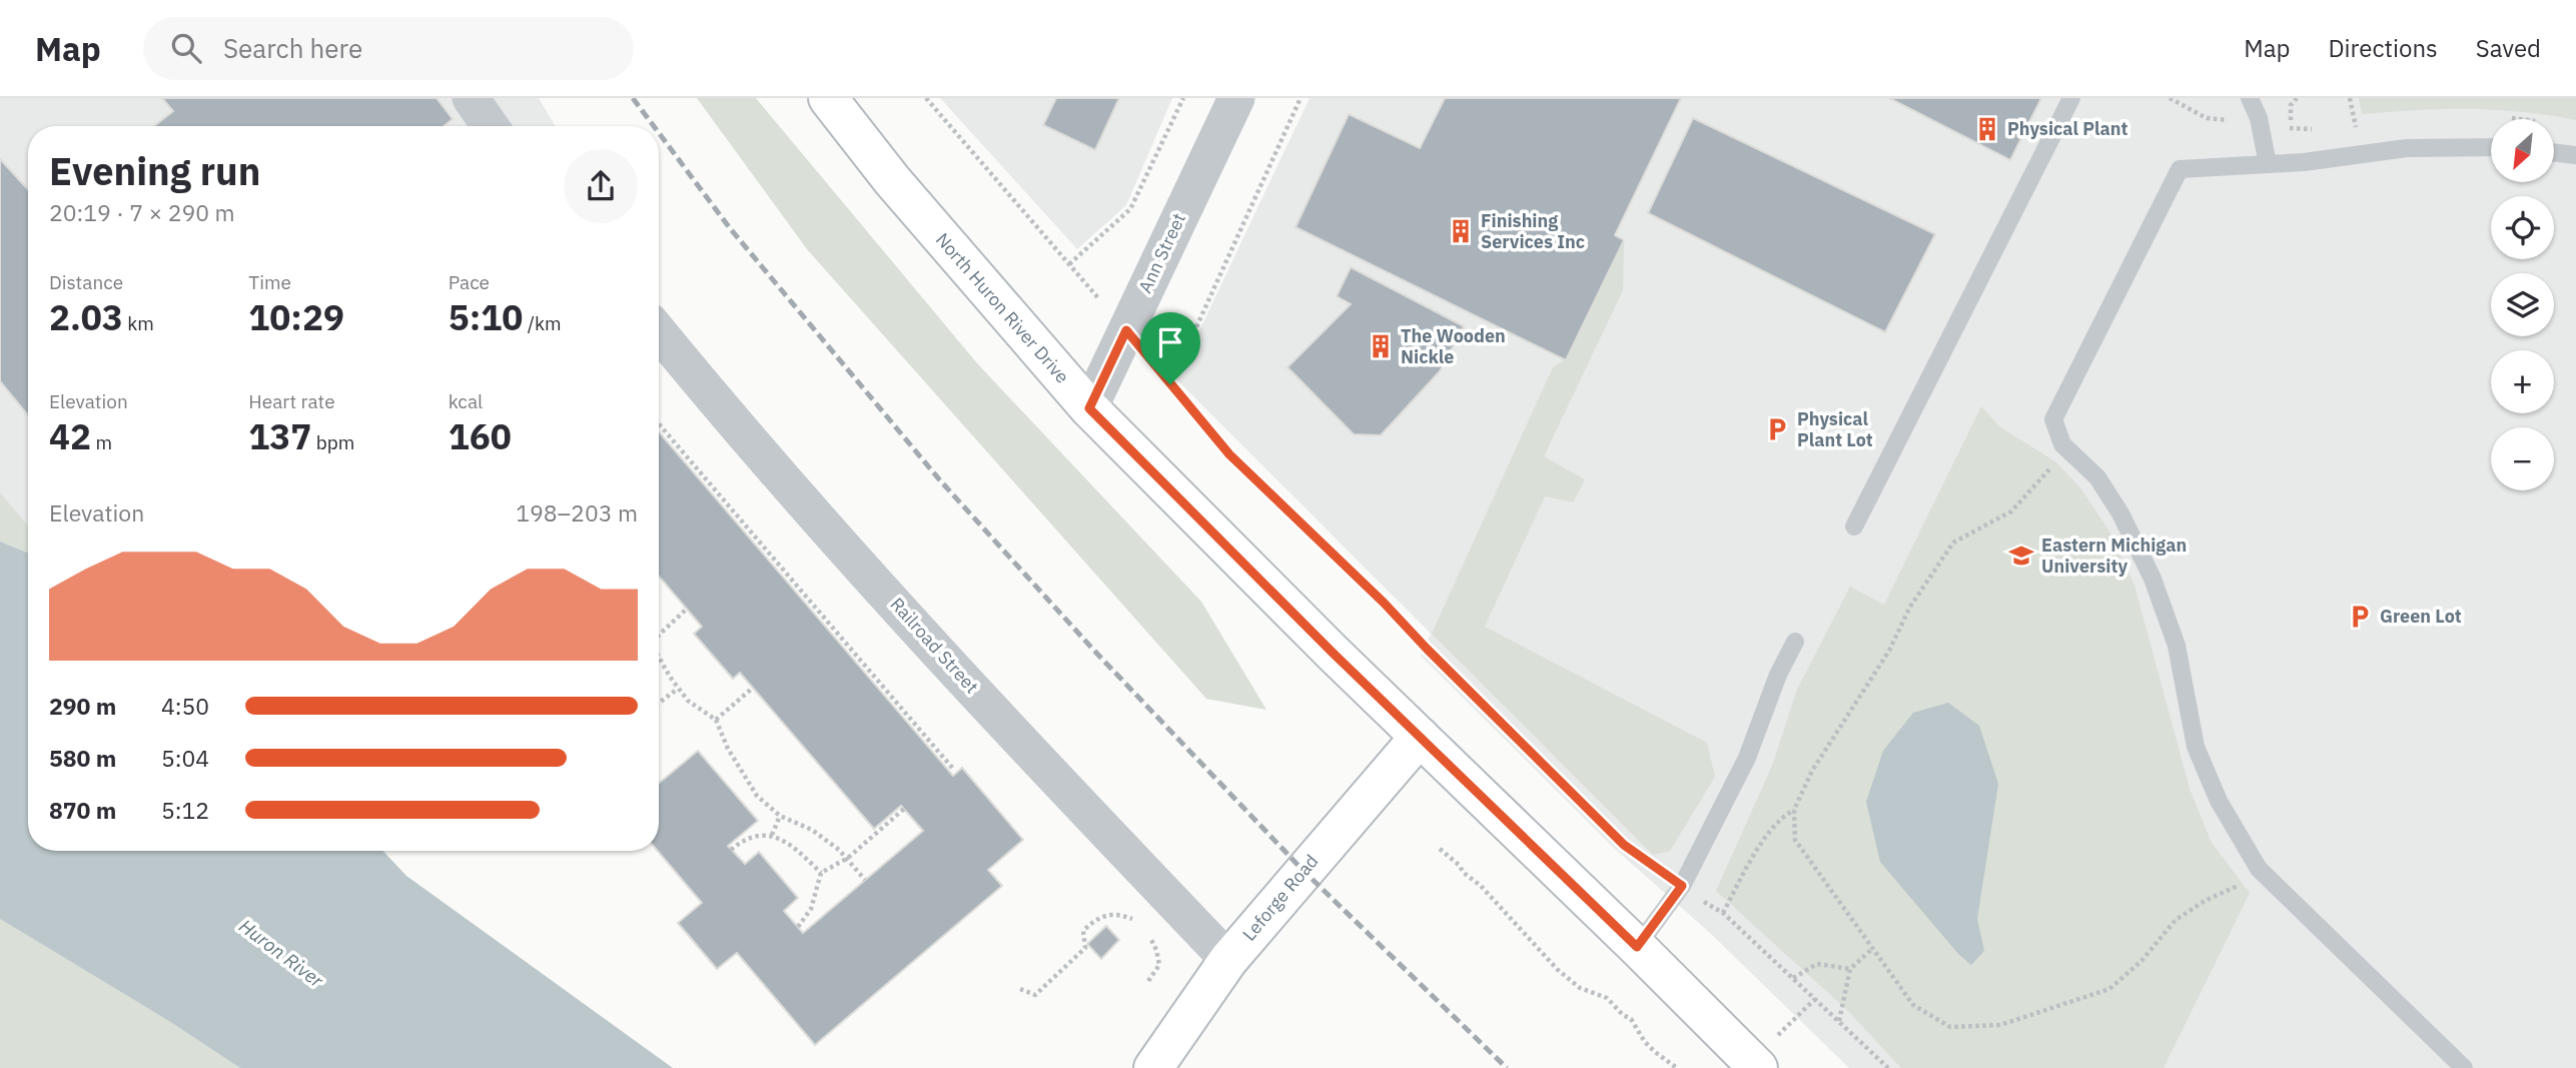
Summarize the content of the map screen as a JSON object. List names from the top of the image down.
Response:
{
  "streets": {
    "main road": ["North Huron River Drive", "Leforge Road"],
    "street": ["Ann Street", "Railroad Street"]
  },
  "crossings": [
    ["Ann Street", "North Huron River Drive"],
    ["North Huron River Drive", "Leforge Road"],
    ["Railroad Street", "Leforge Road"]
  ],
  "water": ["Huron River"],
  "places": {
    "building": ["Physical Plant", "Finishing Services Inc", "The Wooden Nickle"],
    "parking": ["Physical Plant Lot", "Green Lot"],
    "school or university": ["Eastern Michigan University"]
  },
  "north": "bottom left",
  "page": {
    "header": "Map",
    "search": "Search here",
    "nav": ["Map", "Directions", "Saved"],
    "map_buttons": ["+", "−"],
    "heading": ["Evening run", "20:19 · 7 × 290 m"],
    "stats": [
      ["Distance", "2.03 km"],
      ["Time", "10:29"],
      ["Pace", "5:10 /km"],
      ["Elevation", "42 m"],
      ["Heart rate", "137 bpm"],
      ["kcal", "160"]
    ],
    "chart": ["Elevation", "198–203 m"],
    "list": [
      {
        "name": "290 m",
        "note": "4:50"
      },
      {
        "name": "580 m",
        "note": "5:04"
      },
      {
        "name": "870 m",
        "note": "5:12"
      }
    ]
  }
}
